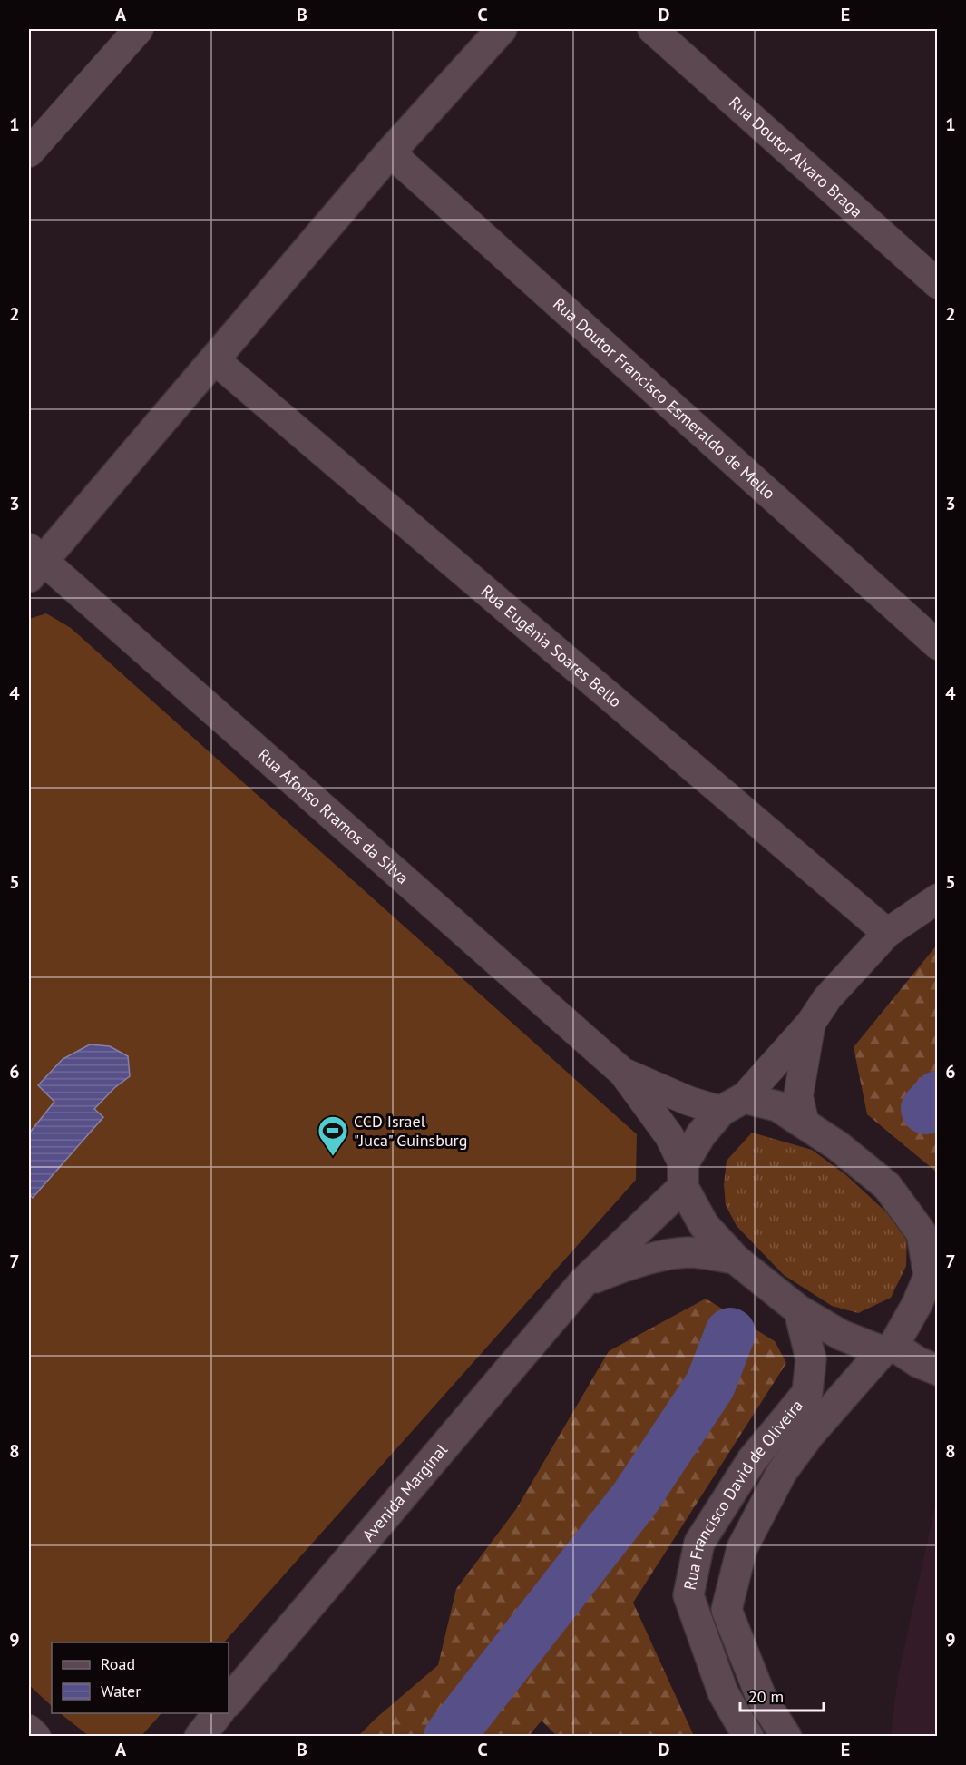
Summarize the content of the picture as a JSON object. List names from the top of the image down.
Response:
{
  "streets": {
    "street": [
      "Rua Doutor Alvaro Braga",
      "Rua Doutor Francisco Esmeraldo de Mello",
      "Rua Eugênia Soares Bello",
      "Rua Afonso Rramos da Silva",
      "Avenida Marginal",
      "Rua Francisco David de Oliveira"
    ]
  },
  "crossings": [
    ["Rua Afonso Rramos da Silva", "Avenida Marginal"]
  ],
  "places": {
    "sports": ["CCD Israel \"Juca\" Guinsburg"]
  },
  "legend": ["Road", "Water"],
  "scale_bar": "20 m",
  "grid": {
    "columns": [
      "A",
      "B",
      "C",
      "D",
      "E"
    ],
    "rows": [
      "1",
      "2",
      "3",
      "4",
      "5",
      "6",
      "7",
      "8",
      "9"
    ]
  }
}
